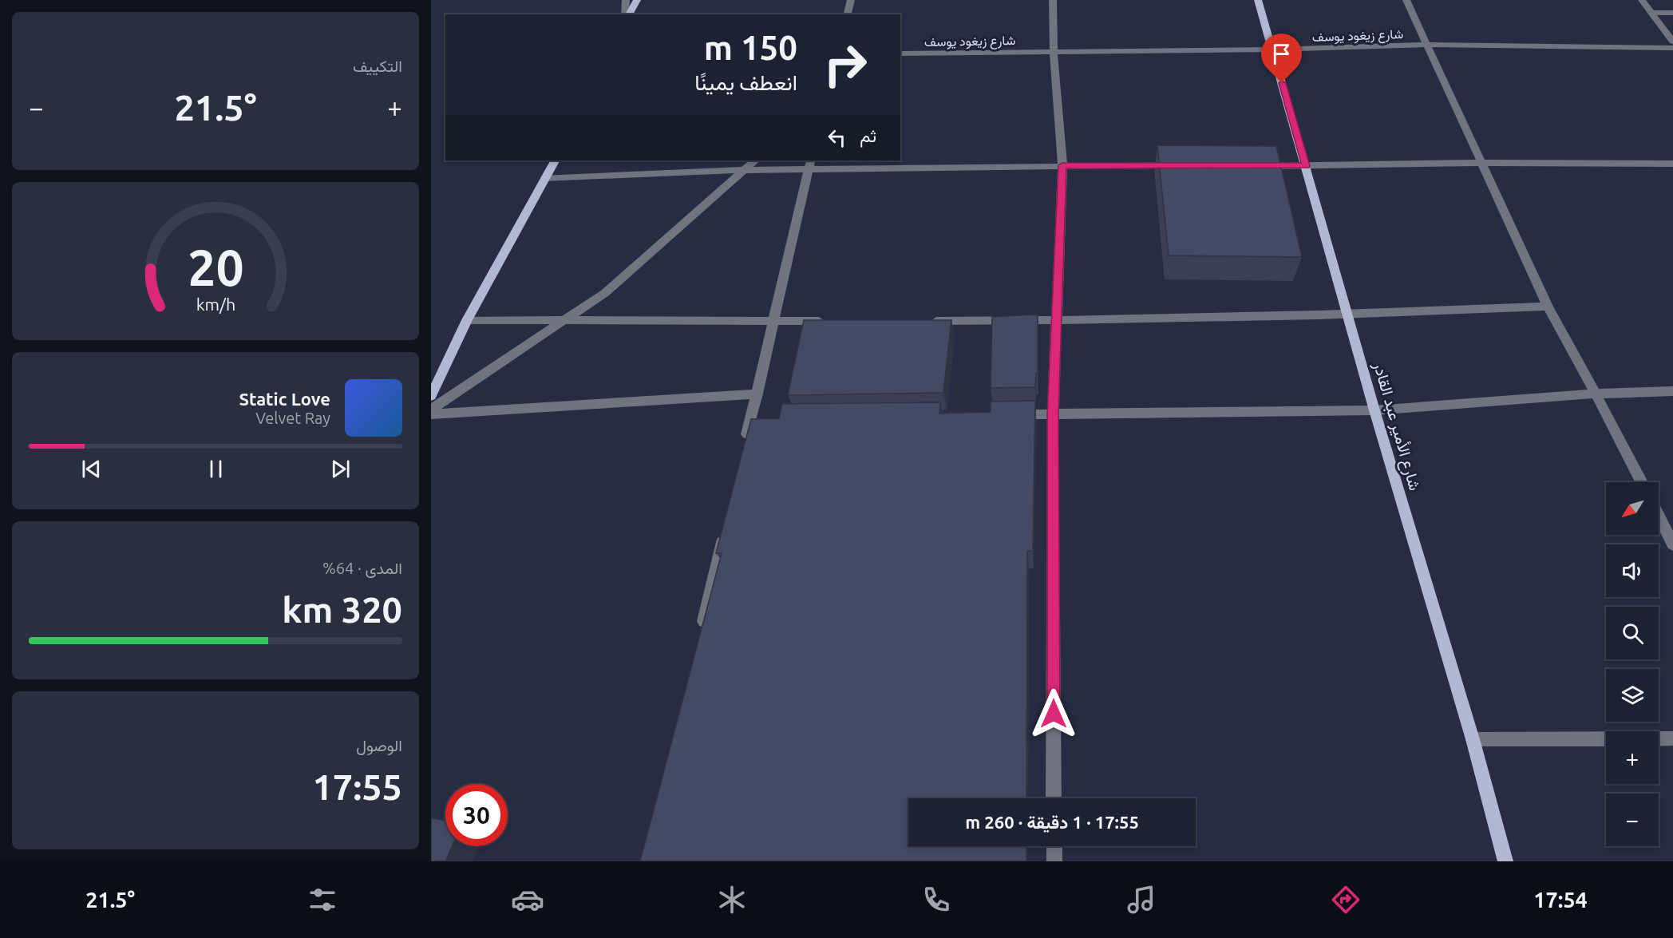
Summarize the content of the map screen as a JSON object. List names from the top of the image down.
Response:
{
  "streets": {
    "main road": ["شارع الأمير عبد القادر"],
    "street": ["شارع زيغود يوسف"]
  },
  "crossings": [
    ["شارع زيغود يوسف", "شارع الأمير عبد القادر"]
  ],
  "north": "bottom left",
  "page": {
    "tile": [
      "التكييف",
      ["المدى · 64%", "320 km"],
      ["الوصول", "17:55"]
    ],
    "turn": ["150 m", "انعطف يمينًا"],
    "heat": ["−", "21.5°", "+"],
    "then": "ثم",
    "song": ["Static Love", "Velvet Ray"],
    "map_buttons": ["+", "−"],
    "limit": "30",
    "trip": "17:55 · 1 دقيقة · 260 m",
    "tabs": ["17:54", "21.5°"],
    "gauge": ["20", "km/h"]
  }
}
